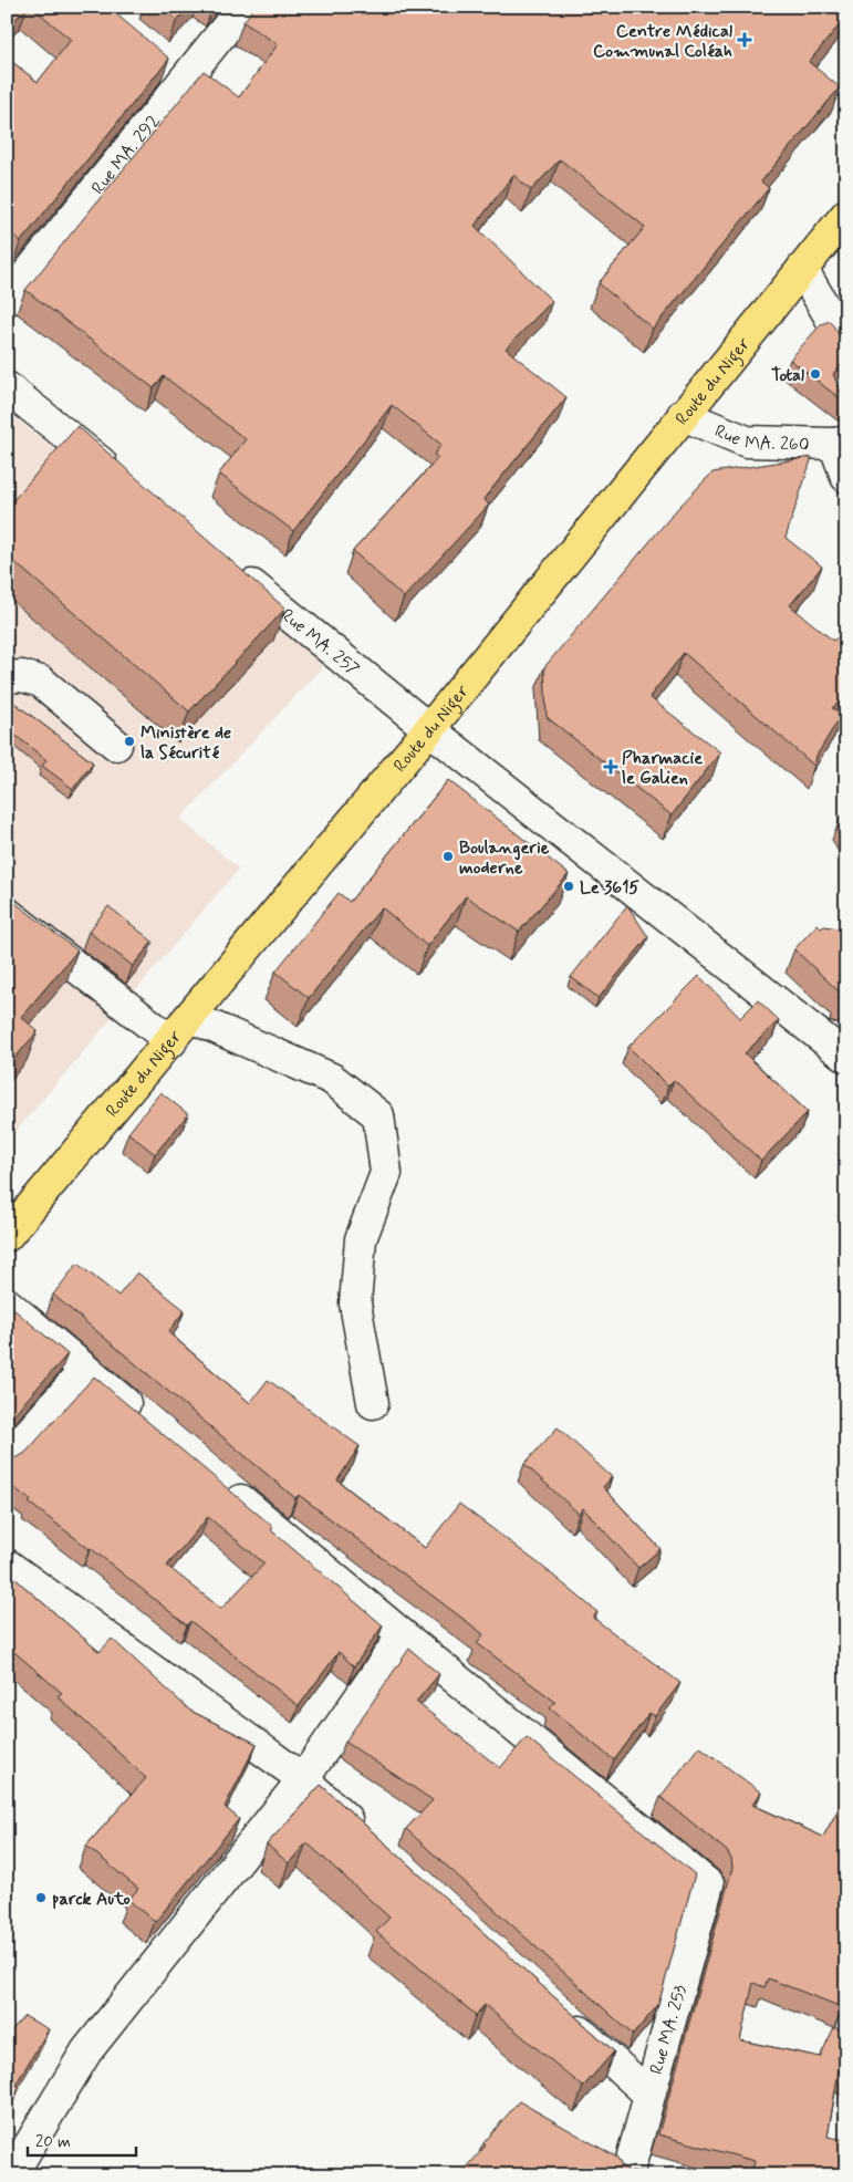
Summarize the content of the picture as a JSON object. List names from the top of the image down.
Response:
{
  "streets": {
    "main road": ["Route du Niger"],
    "street": [
      "Rue MA. 292",
      "Rue MA. 260",
      "Rue MA. 257",
      "Rue MA. 253"
    ]
  },
  "crossings": [
    ["Route du Niger", "Rue MA. 260"],
    ["Route du Niger", "Rue MA. 257"]
  ],
  "places": {
    "health": ["Centre Médical Communal Coléah", "Pharmacie le Galien"],
    "other": [
      "Total",
      "Ministère de la Sécurité",
      "Boulangerie moderne",
      "Le 3615",
      "parck Auto"
    ]
  },
  "scale_bar": "20 m"
}
